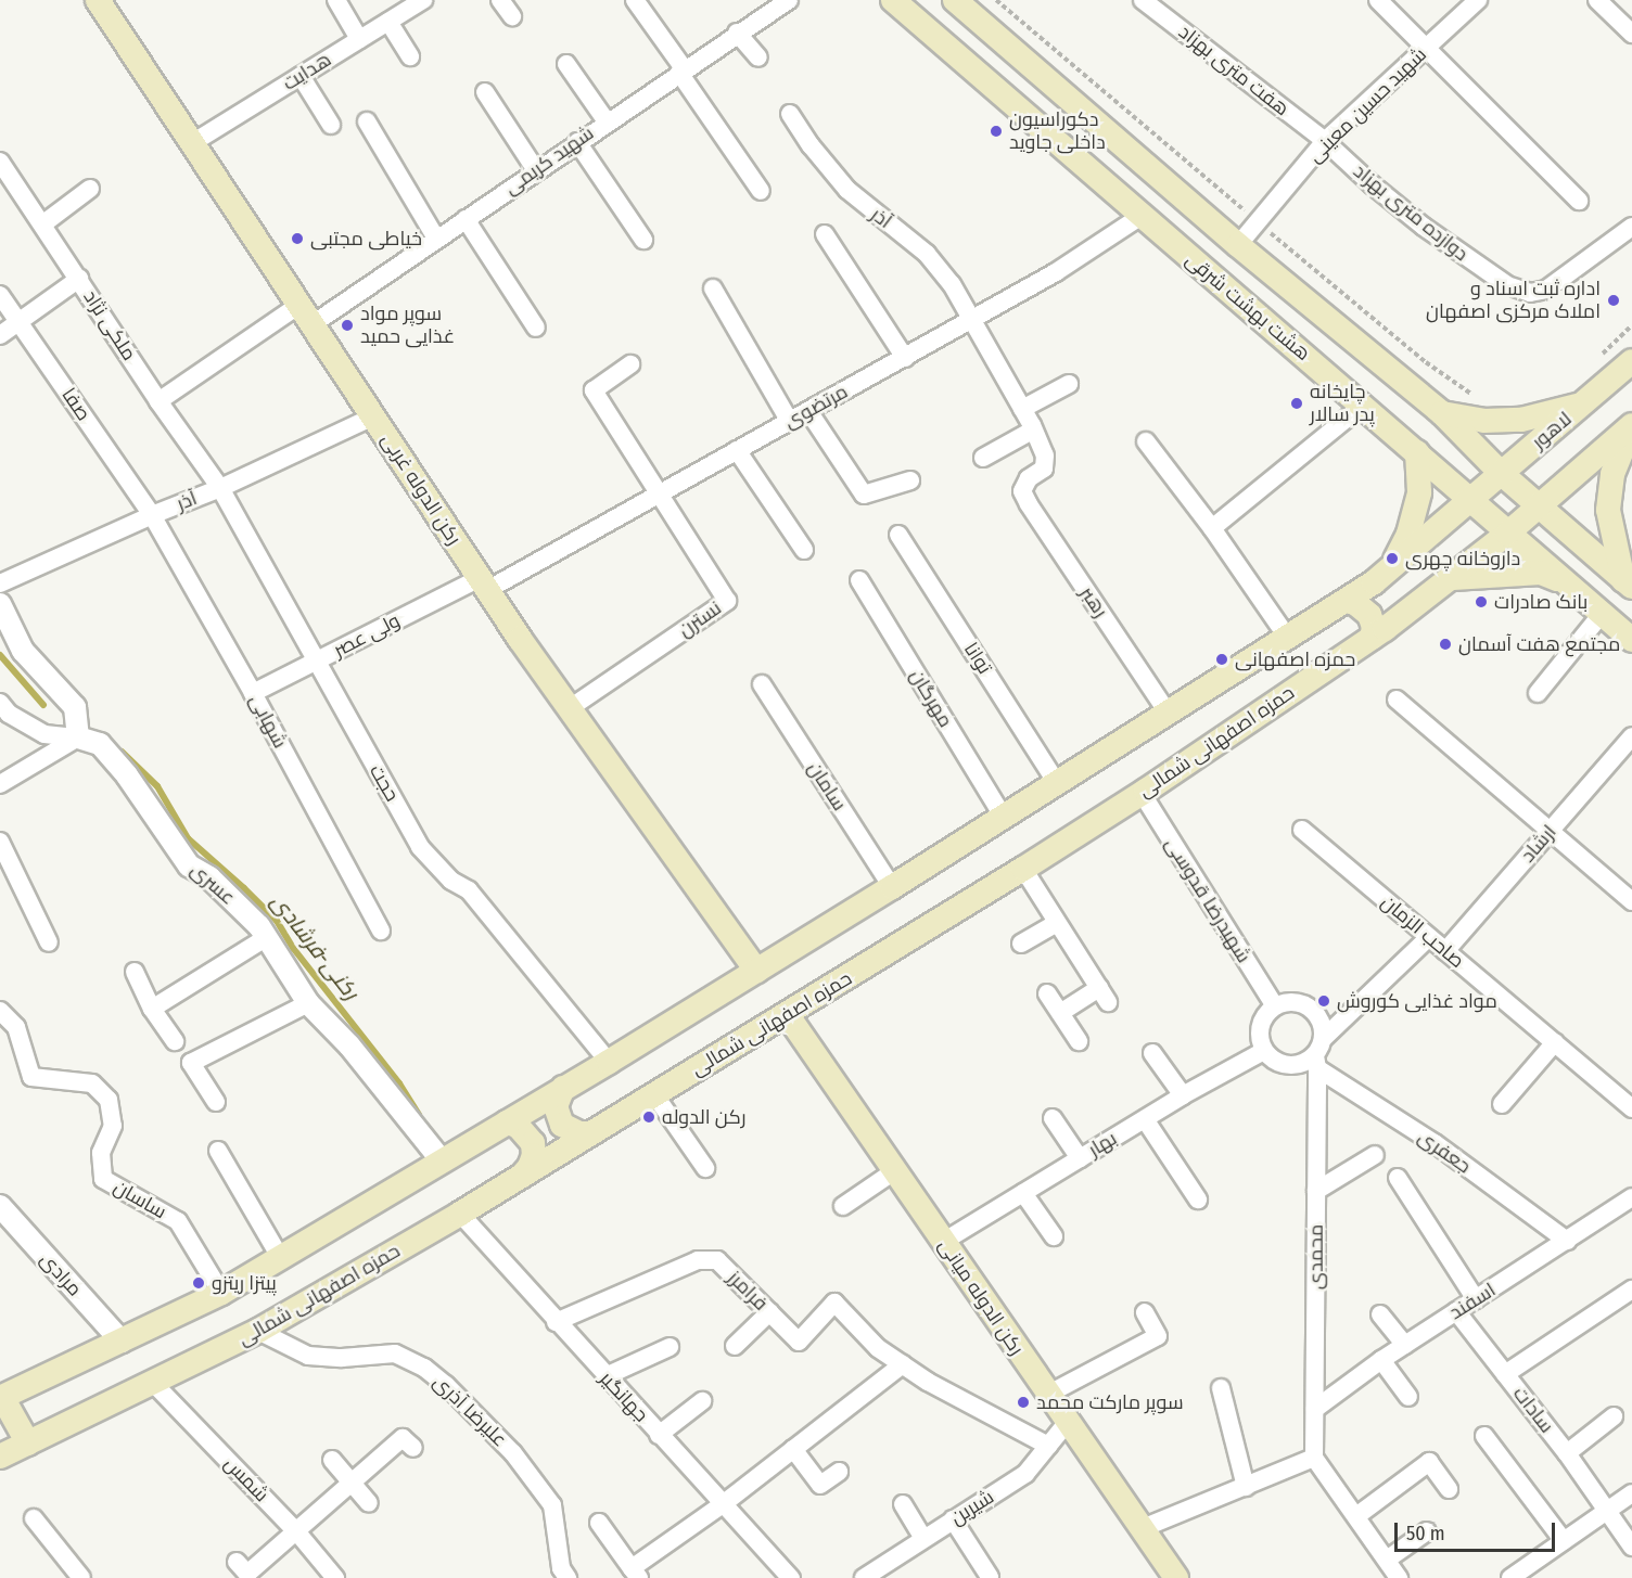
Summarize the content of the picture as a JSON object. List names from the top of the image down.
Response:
{
  "streets": {
    "main road": [
      "هشت بهشت شرقی",
      "لاهور",
      "رکن الدوله غربی",
      "حمزه اصفهانی شمالی",
      "رکن الدوله میانی"
    ],
    "street": [
      "هفت متری بهزاد",
      "هدایت",
      "شهید حسین معینی",
      "شهید کریمی",
      "دوازده متری بهزاد",
      "آذر",
      "ملکی نژاد",
      "صفا",
      "مرتضوی",
      "رهبر",
      "نسترن",
      "ولی عصر",
      "توانا",
      "مهرگان",
      "شهابی",
      "حجت",
      "سامان",
      "ارشاد",
      "عسری",
      "شهیدرضا قدوسی",
      "صاحب الزمان",
      "بهار",
      "جعفری",
      "ساسان",
      "محمدی",
      "مرادی",
      "فرامرز",
      "اسفند",
      "جهانگیر",
      "سادات",
      "علیرضا آذری",
      "شمس",
      "شیرین"
    ]
  },
  "crossings": [
    ["هفت متری بهزاد", "شهید حسین معینی"],
    ["هفت متری بهزاد", "دوازده متری بهزاد"],
    ["هدایت", "رکن الدوله غربی"],
    ["شهید حسین معینی", "دوازده متری بهزاد"],
    ["شهید کریمی", "ملکی نژاد"],
    ["شهید کریمی", "رکن الدوله غربی"],
    ["آذر", "ملکی نژاد"],
    ["آذر", "صفا"],
    ["آذر", "مرتضوی"],
    ["آذر", "رکن الدوله غربی"],
    ["آذر", "رهبر"],
    ["آذر", "شهابی"],
    ["آذر", "حجت"],
    ["هشت بهشت شرقی", "مرتضوی"],
    ["هشت بهشت شرقی", "لاهور"],
    ["هشت بهشت شرقی", "حمزه اصفهانی شمالی"],
    ["ملکی نژاد", "حجت"],
    ["صفا", "شهابی"],
    ["مرتضوی", "رکن الدوله غربی"],
    ["مرتضوی", "نسترن"],
    ["مرتضوی", "ولی عصر"],
    ["رکن الدوله غربی", "نسترن"],
    ["رکن الدوله غربی", "ولی عصر"],
    ["ولی عصر", "شهابی"],
    ["ولی عصر", "حجت"],
    ["حمزه اصفهانی شمالی", "شهیدرضا قدوسی"],
    ["حمزه اصفهانی شمالی", "رکن الدوله میانی"],
    ["حمزه اصفهانی شمالی", "جهانگیر"],
    ["حمزه اصفهانی شمالی", "علیرضا آذری"],
    ["حمزه اصفهانی شمالی", "شمس"],
    ["ارشاد", "صاحب الزمان"],
    ["شهیدرضا قدوسی", "بهار"],
    ["شهیدرضا قدوسی", "جعفری"],
    ["شهیدرضا قدوسی", "محمدی"],
    ["بهار", "جعفری"],
    ["بهار", "محمدی"],
    ["بهار", "رکن الدوله میانی"],
    ["جعفری", "محمدی"],
    ["جعفری", "اسفند"],
    ["محمدی", "اسفند"],
    ["فرامرز", "جهانگیر"],
    ["فرامرز", "شیرین"],
    ["رکن الدوله میانی", "شیرین"],
    ["اسفند", "سادات"]
  ],
  "water": ["رکنی-فرشادی"],
  "places": [
    "دکوراسیون داخلی جاوید",
    "خیاطی مجتبی",
    "اداره ثبت اسناد و املاک مرکزی اصفهان",
    "سوپر مواد غذایی حمید",
    "چایخانه پدر سالار",
    "داروخانه چهری",
    "بانک صادرات",
    "مجتمع هفت آسمان",
    "حمزه اصفهانی",
    "مواد غذایی کوروش",
    "رکن الدوله",
    "پیتزا ریتزو",
    "سوپر مارکت محمد"
  ],
  "scale_bar": "50 m"
}
